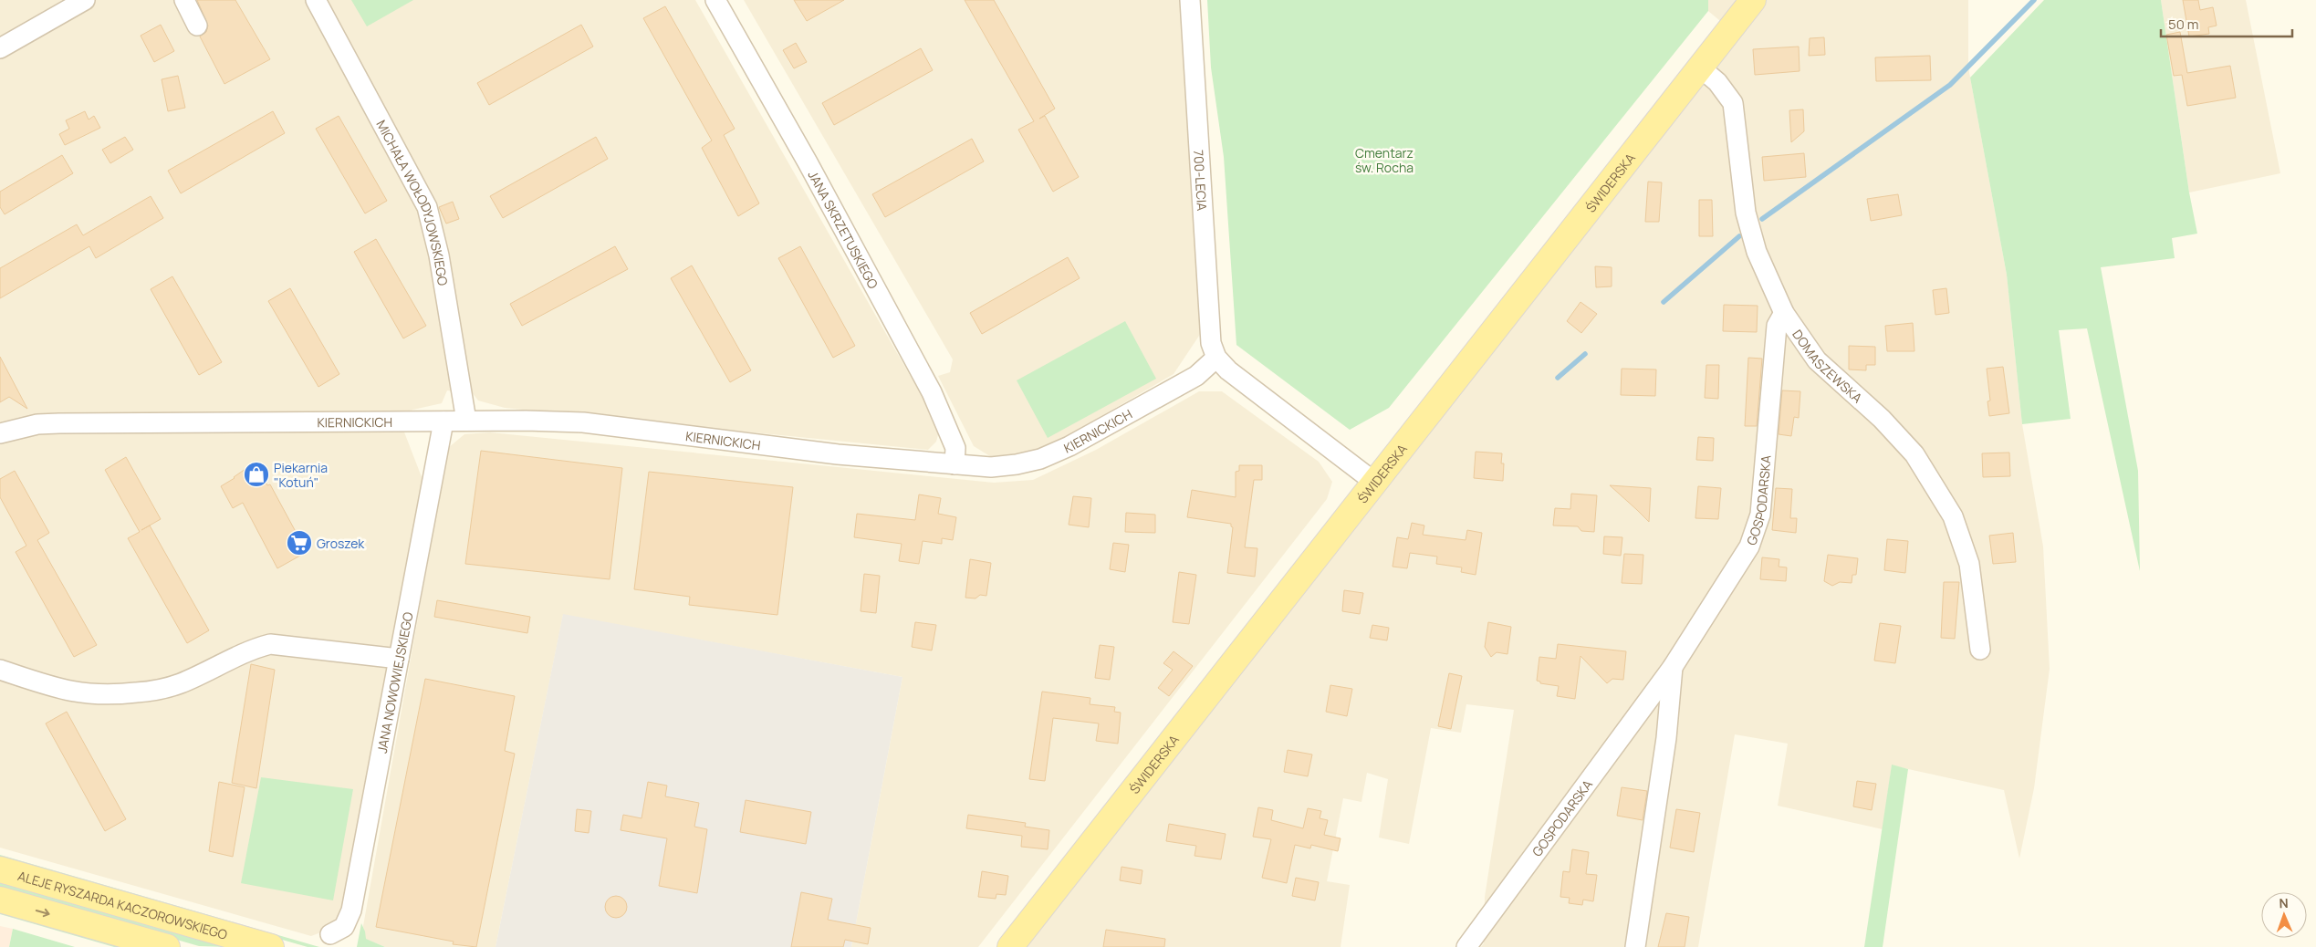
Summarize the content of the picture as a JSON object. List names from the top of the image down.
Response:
{
  "streets": {
    "main road": ["ŚWIDERSKA", "ALEJE RYSZARDA KACZOROWSKIEGO"],
    "street": [
      "700-LECIA",
      "MICHAŁA WOŁODYJOWSKIEGO",
      "JANA SKRZETUSKIEGO",
      "DOMASZEWSKA",
      "KIERNICKICH",
      "GOSPODARSKA",
      "JANA NOWOWIEJSKIEGO"
    ]
  },
  "crossings": [
    ["700-LECIA", "KIERNICKICH"],
    ["ŚWIDERSKA", "DOMASZEWSKA"],
    ["MICHAŁA WOŁODYJOWSKIEGO", "KIERNICKICH"],
    ["JANA SKRZETUSKIEGO", "KIERNICKICH"],
    ["DOMASZEWSKA", "GOSPODARSKA"],
    ["KIERNICKICH", "JANA NOWOWIEJSKIEGO"]
  ],
  "parks": ["Cmentarz św. Rocha"],
  "places": {
    "shop": ["Piekarnia \"Kotuń\""],
    "supermarket": ["Groszek"]
  },
  "scale_bar": "50 m",
  "north": "top"
}
